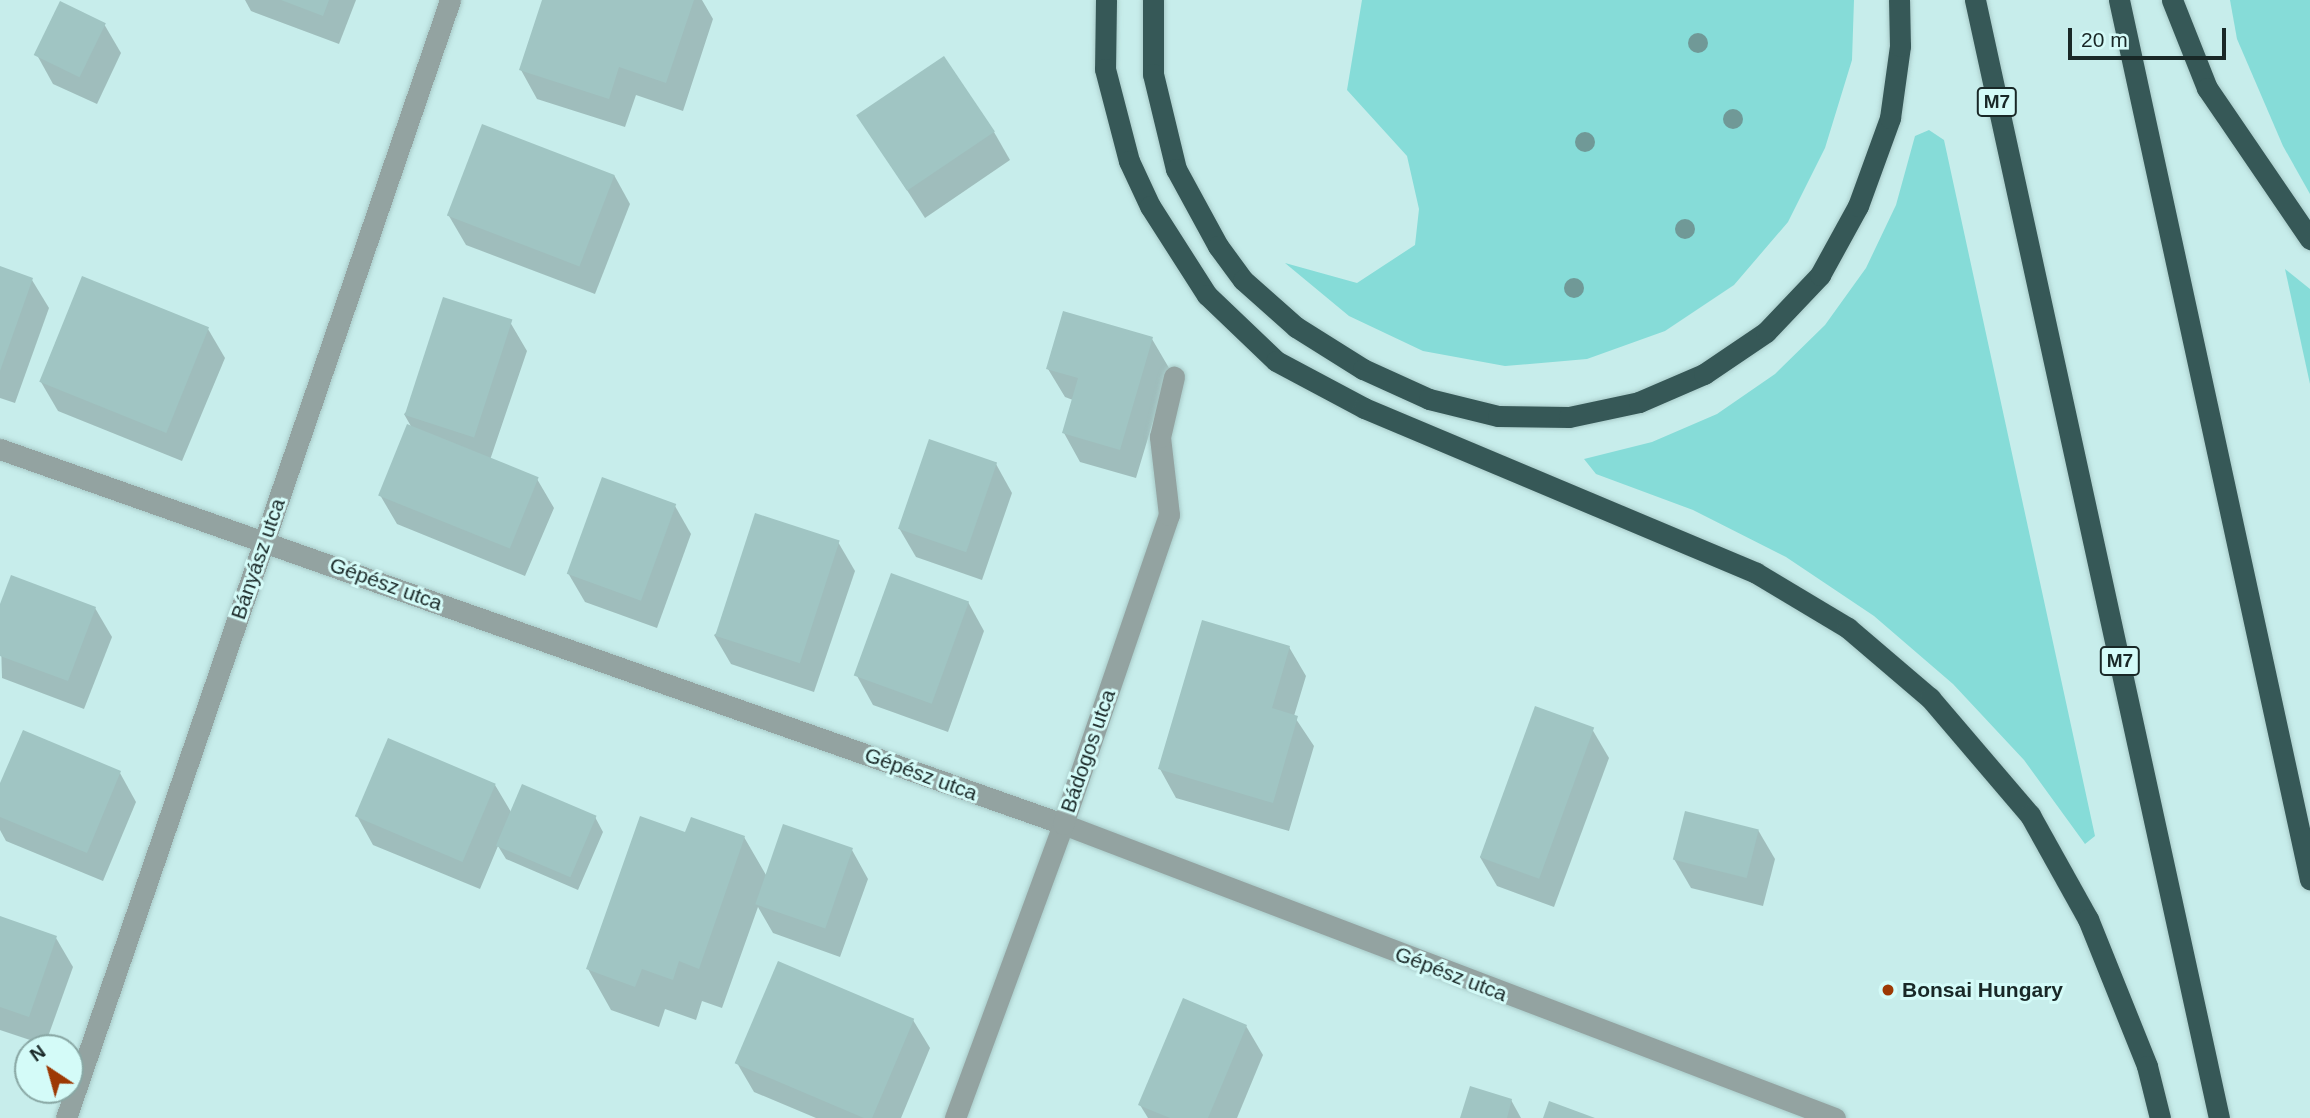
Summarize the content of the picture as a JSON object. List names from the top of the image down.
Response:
{
  "streets": {
    "highway": ["M7"],
    "street": ["Bányász utca", "Gépész utca", "Bádogos utca"]
  },
  "crossings": [
    ["Bányász utca", "Gépész utca"],
    ["Gépész utca", "Bádogos utca"]
  ],
  "places": ["Bonsai Hungary"],
  "scale_bar": "20 m",
  "north": "top left"
}
